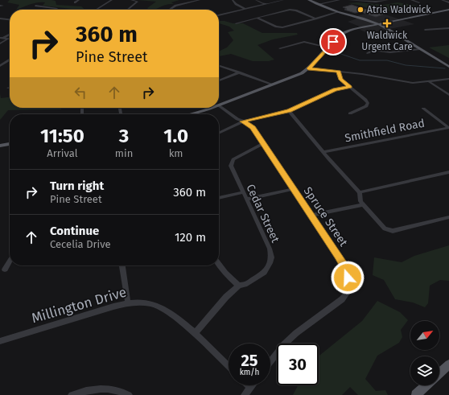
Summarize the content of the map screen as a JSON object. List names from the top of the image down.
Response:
{
  "streets": {
    "street": [
      "Smithfield Road",
      "Cedar Street",
      "Spruce Street",
      "Millington Drive"
    ]
  },
  "crossings": [
    ["Cedar Street", "Spruce Street"],
    ["Cedar Street", "Millington Drive"]
  ],
  "places": {
    "other": ["Atria Waldwick"],
    "health": ["Waldwick Urgent Care"]
  },
  "north": "top right",
  "page": {
    "turn": ["360 m", "Pine Street"],
    "eta": [
      "11:50",
      "Arrival",
      "3",
      "min",
      "1.0",
      "km"
    ],
    "list": [
      {
        "name": "Turn right",
        "note": "Pine Street",
        "value": "360 m"
      },
      {
        "name": "Continue",
        "note": "Cecelia Drive",
        "value": "120 m"
      }
    ],
    "speed": "25 km/h",
    "limit": "30"
  }
}
